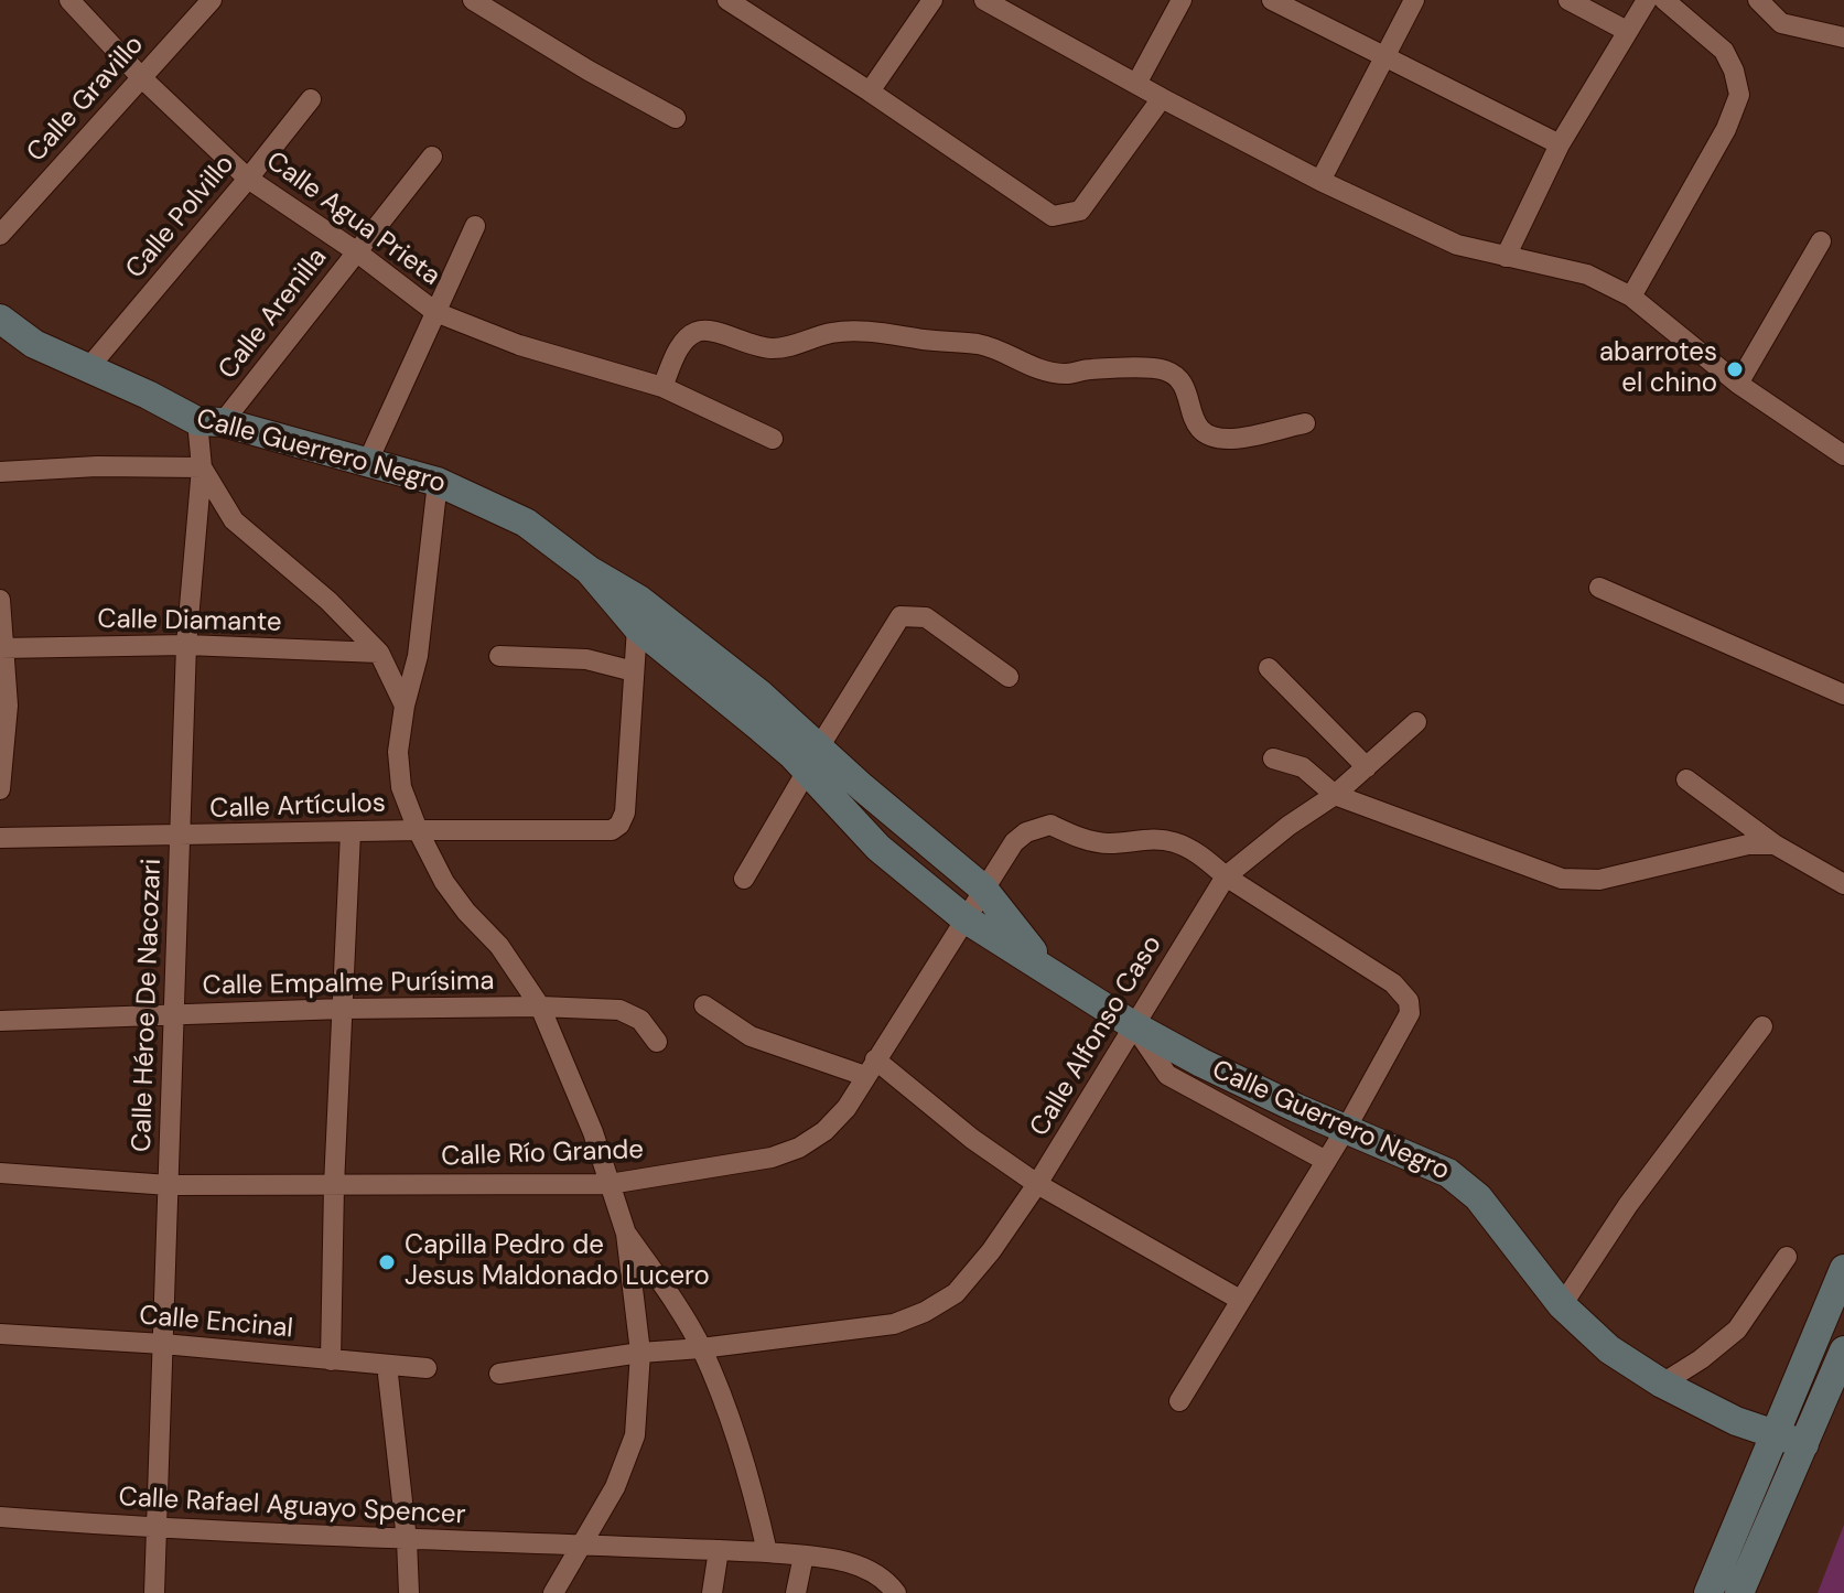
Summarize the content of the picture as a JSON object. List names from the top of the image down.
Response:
{
  "streets": {
    "street": [
      "Calle Gravillo",
      "Calle Polvillo",
      "Calle Agua Prieta",
      "Calle Arenilla",
      "Calle Guerrero Negro",
      "Calle Diamante",
      "Calle Artículos",
      "Calle Empalme Purísima",
      "Calle Héroe De Nacozari",
      "Calle Alfonso Caso",
      "Calle Río Grande",
      "Calle Encinal",
      "Calle Rafael Aguayo Spencer"
    ]
  },
  "crossings": [
    ["Calle Gravillo", "Calle Agua Prieta"],
    ["Calle Polvillo", "Calle Agua Prieta"],
    ["Calle Polvillo", "Calle Guerrero Negro"],
    ["Calle Agua Prieta", "Calle Arenilla"],
    ["Calle Arenilla", "Calle Guerrero Negro"],
    ["Calle Arenilla", "Calle Héroe De Nacozari"],
    ["Calle Guerrero Negro", "Calle Héroe De Nacozari"],
    ["Calle Guerrero Negro", "Calle Alfonso Caso"],
    ["Calle Guerrero Negro", "Calle Río Grande"],
    ["Calle Diamante", "Calle Héroe De Nacozari"],
    ["Calle Artículos", "Calle Héroe De Nacozari"],
    ["Calle Empalme Purísima", "Calle Héroe De Nacozari"],
    ["Calle Héroe De Nacozari", "Calle Río Grande"],
    ["Calle Héroe De Nacozari", "Calle Encinal"],
    ["Calle Héroe De Nacozari", "Calle Rafael Aguayo Spencer"],
    ["Calle Alfonso Caso", "Calle Río Grande"]
  ],
  "places": ["abarrotes el chino", "Capilla Pedro de Jesus Maldonado Lucero"]
}
